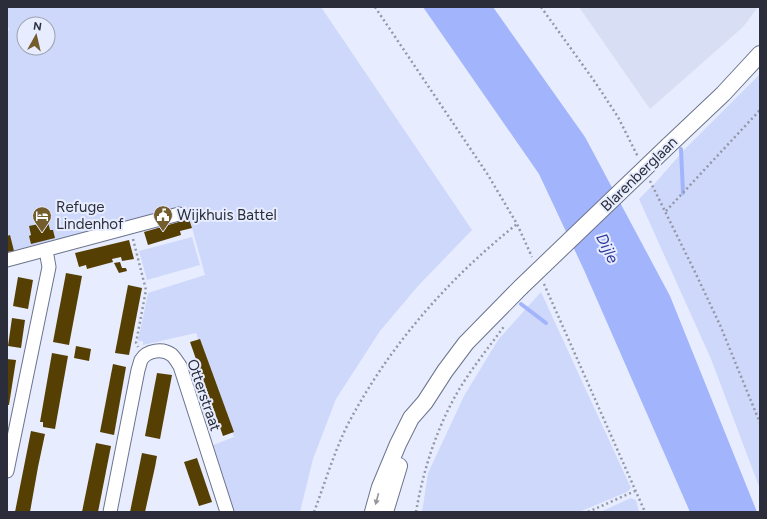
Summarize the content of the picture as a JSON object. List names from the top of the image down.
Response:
{
  "streets": {
    "street": ["Blarenberglaan", "Otterstraat"]
  },
  "water": ["Dijle"],
  "places": {
    "public building": ["Wijkhuis Battel"],
    "hotel": ["Refuge Lindenhof"]
  },
  "north": "top"
}
